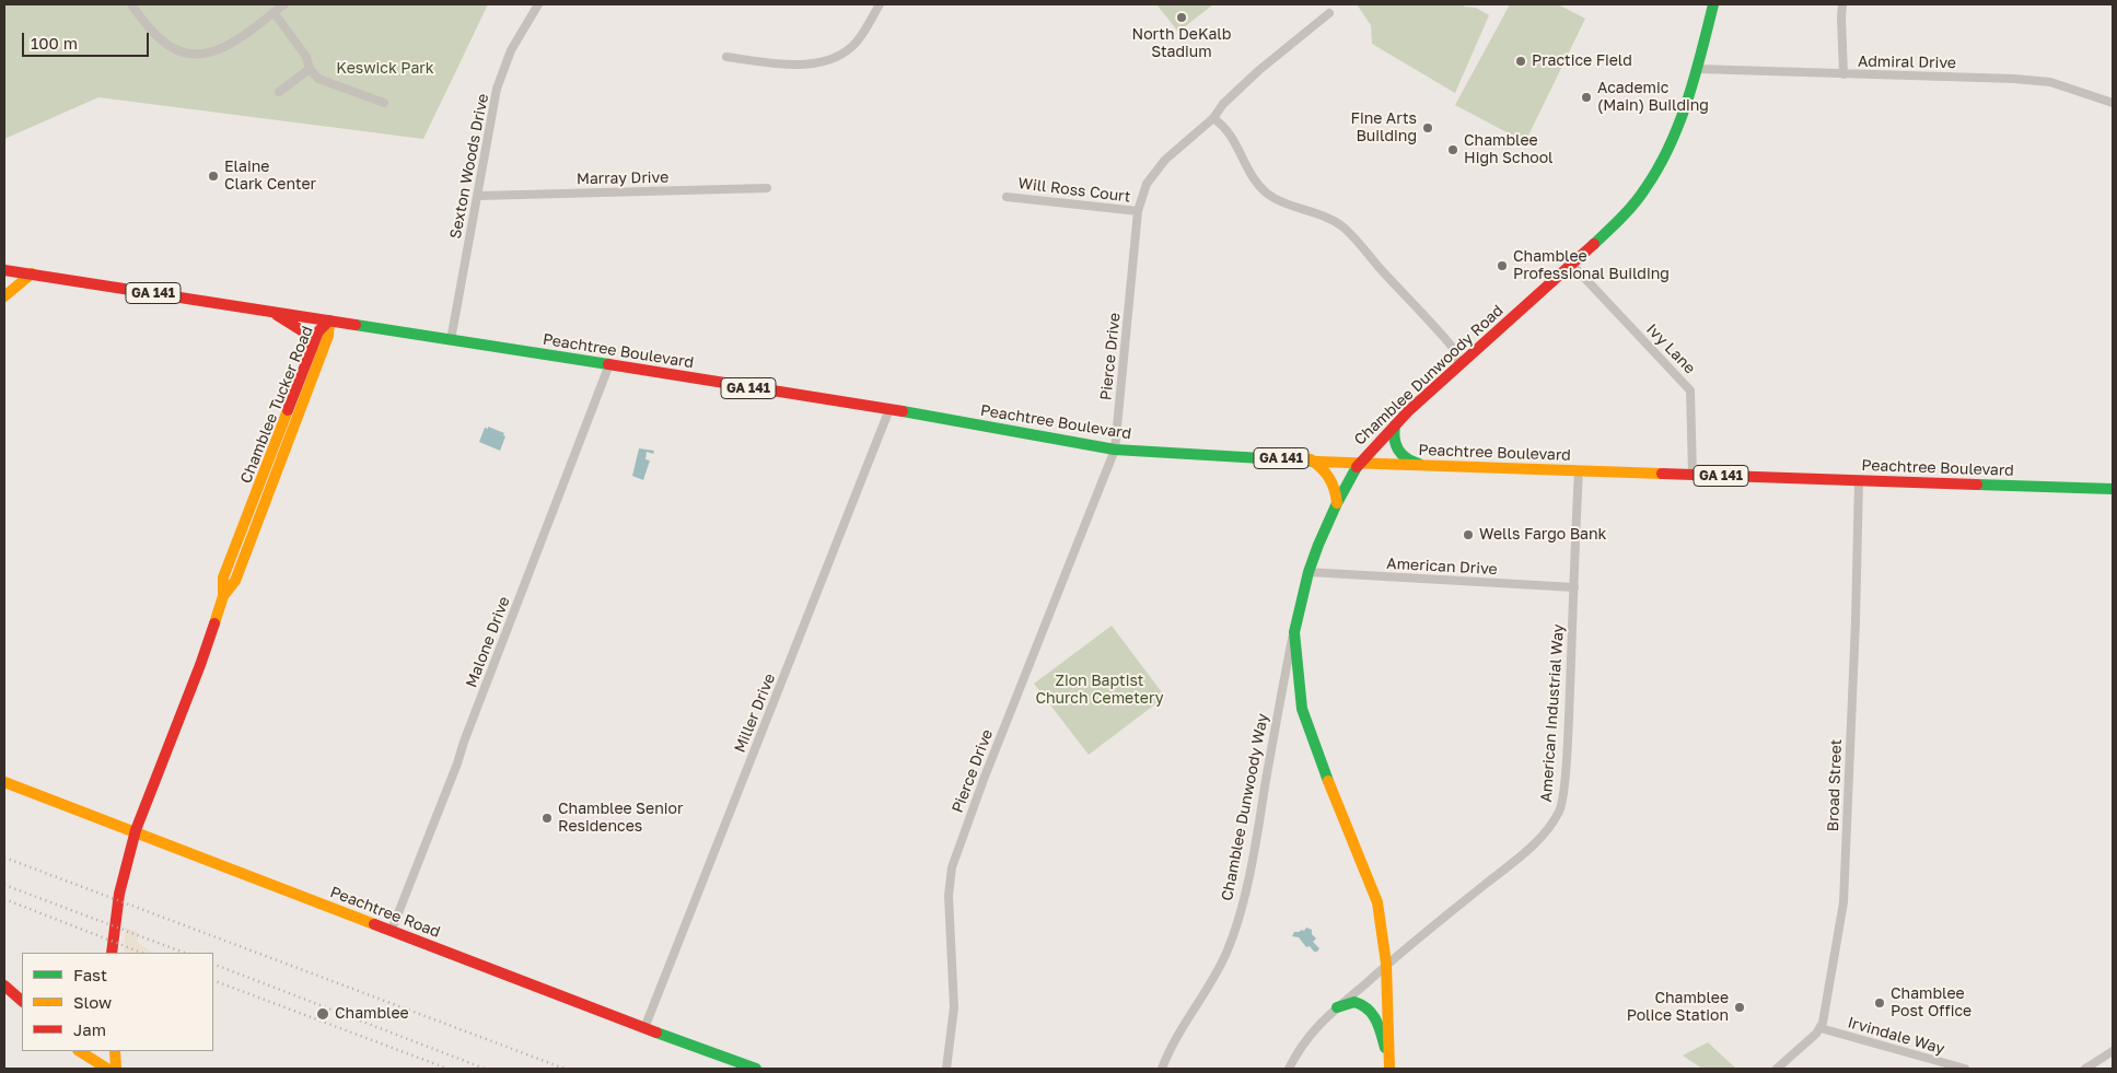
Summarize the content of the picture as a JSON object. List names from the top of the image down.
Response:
{
  "streets": {
    "main road": [
      "GA 141",
      "Peachtree Boulevard",
      "Chamblee Dunwoody Road",
      "Chamblee Tucker Road",
      "Peachtree Road"
    ],
    "street": [
      "Admiral Drive",
      "Sexton Woods Drive",
      "Marray Drive",
      "Will Ross Court",
      "Ivy Lane",
      "Pierce Drive",
      "American Drive",
      "Malone Drive",
      "Miller Drive",
      "American Industrial Way",
      "Broad Street",
      "Chamblee Dunwoody Way",
      "Irvindale Way"
    ]
  },
  "crossings": [
    ["Admiral Drive", "Chamblee Dunwoody Road"],
    ["Sexton Woods Drive", "Marray Drive"],
    ["Sexton Woods Drive", "Peachtree Boulevard"],
    ["Will Ross Court", "Pierce Drive"],
    ["Ivy Lane", "Peachtree Boulevard"],
    ["Ivy Lane", "Chamblee Dunwoody Road"],
    ["Peachtree Boulevard", "Pierce Drive"],
    ["Peachtree Boulevard", "Chamblee Dunwoody Road"],
    ["Peachtree Boulevard", "Chamblee Tucker Road"],
    ["Peachtree Boulevard", "Malone Drive"],
    ["Peachtree Boulevard", "Miller Drive"],
    ["Peachtree Boulevard", "American Industrial Way"],
    ["Peachtree Boulevard", "Broad Street"],
    ["Chamblee Dunwoody Road", "American Drive"],
    ["Chamblee Dunwoody Road", "American Industrial Way"],
    ["Chamblee Dunwoody Road", "Chamblee Dunwoody Way"],
    ["Chamblee Tucker Road", "Peachtree Road"],
    ["American Drive", "American Industrial Way"],
    ["Malone Drive", "Peachtree Road"],
    ["Miller Drive", "Peachtree Road"],
    ["Broad Street", "Irvindale Way"]
  ],
  "parks": ["Keswick Park", "Zion Baptist Church Cemetery"],
  "places": [
    "North DeKalb Stadium",
    "Practice Field",
    "Academic (Main) Building",
    "Fine Arts Building",
    "Chamblee High School",
    "Elaine Clark Center",
    "Chamblee Professional Building",
    "Wells Fargo Bank",
    "Chamblee Senior Residences",
    "Chamblee Post Office",
    "Chamblee Police Station",
    "Chamblee"
  ],
  "legend": ["Fast", "Slow", "Jam"],
  "scale_bar": "100 m"
}
